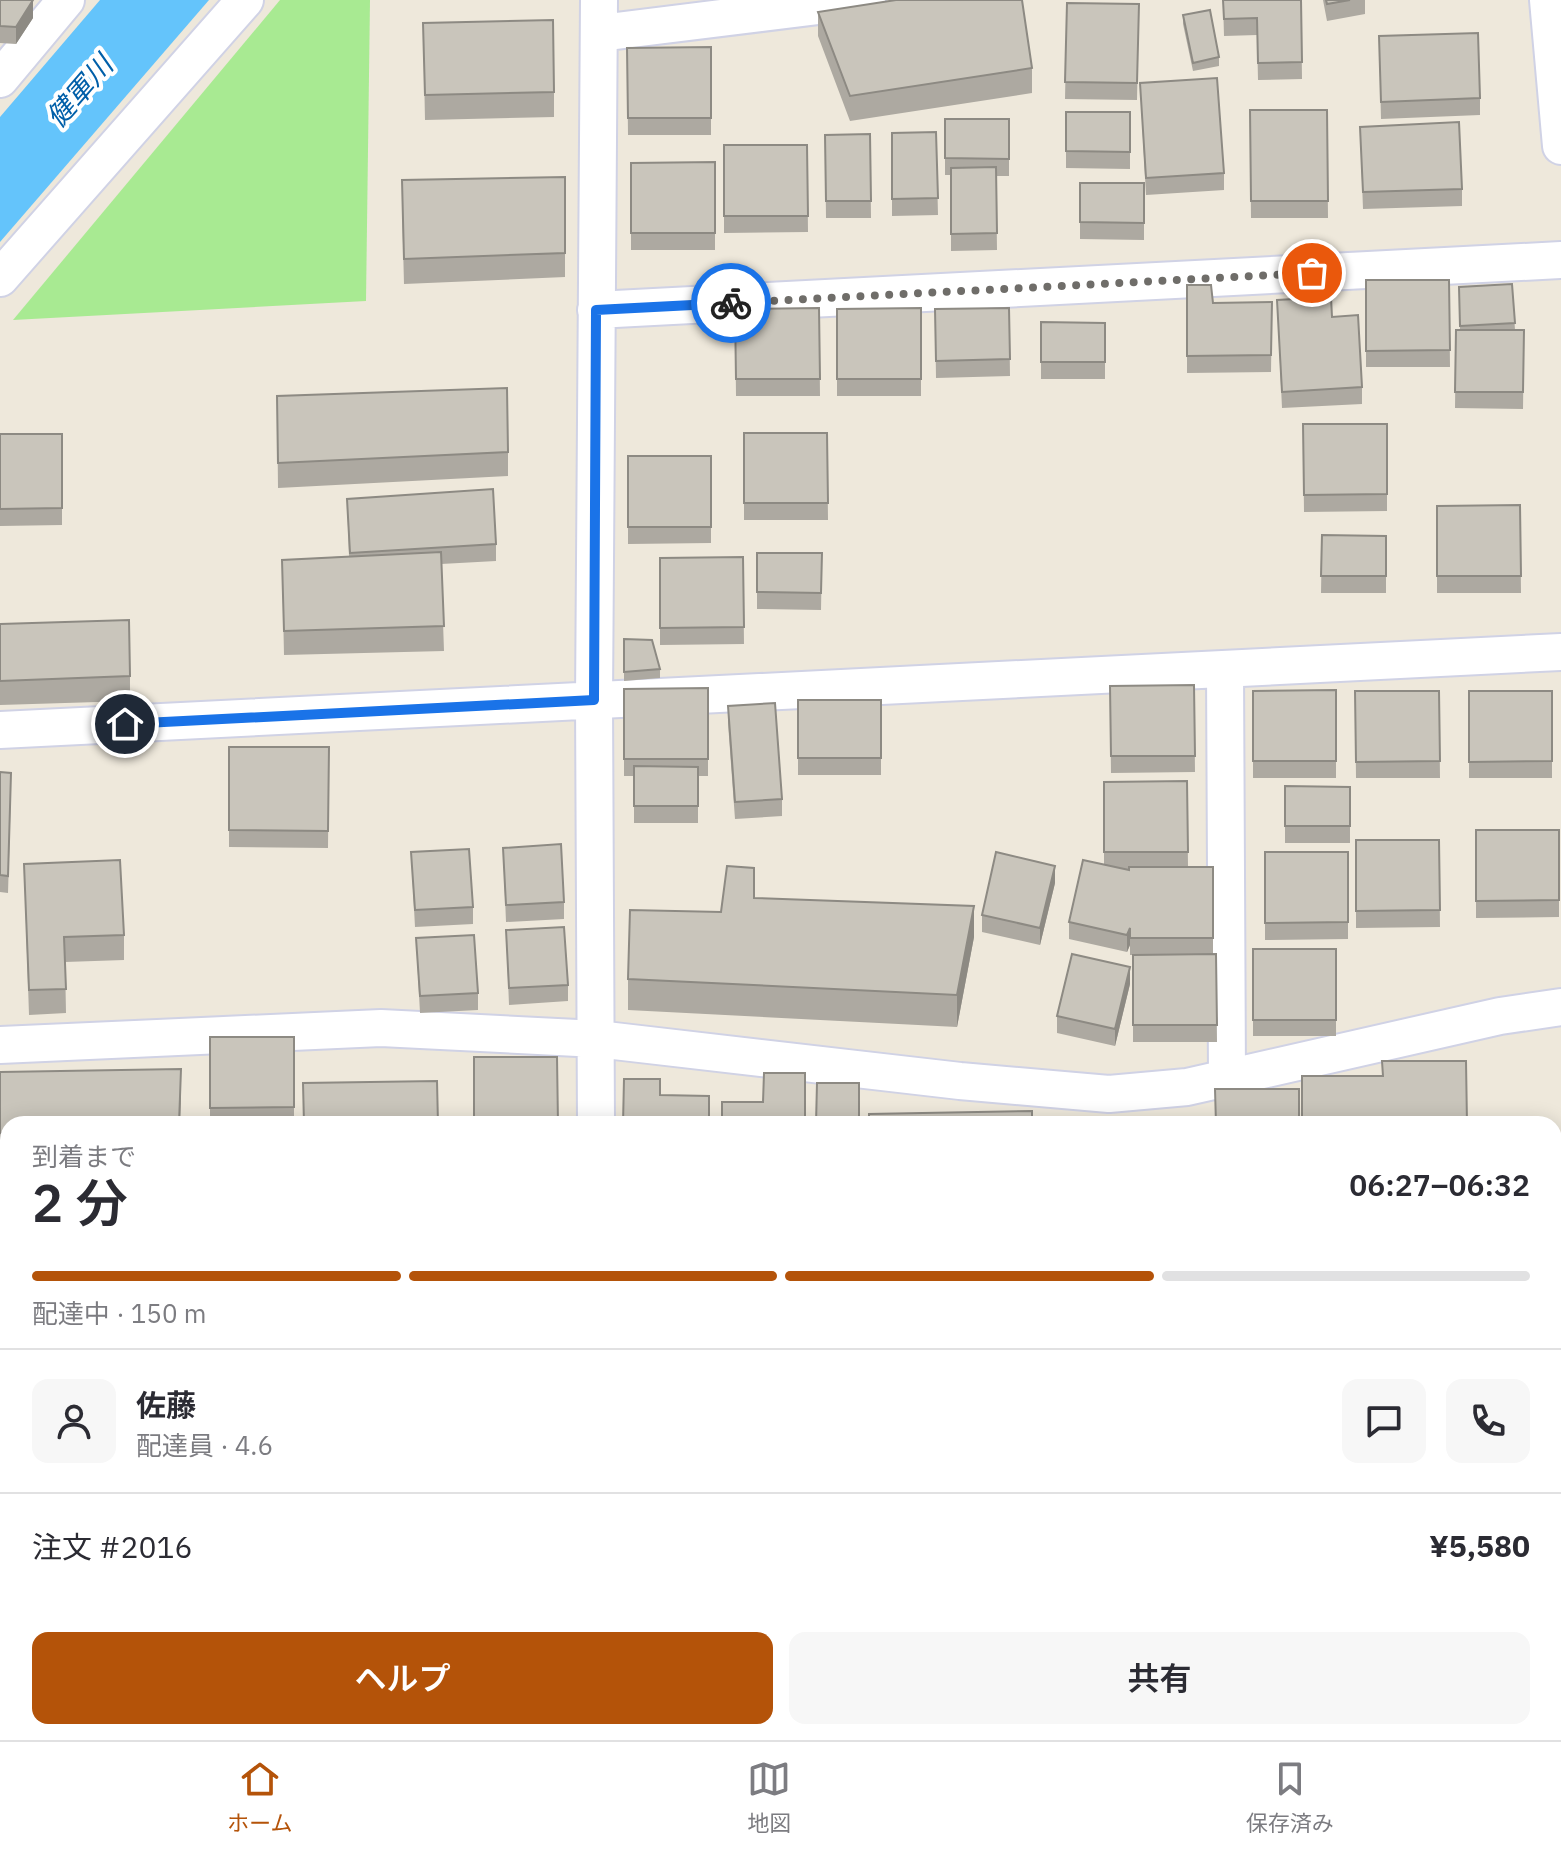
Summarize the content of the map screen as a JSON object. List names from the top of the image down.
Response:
{
  "water": ["健軍川"],
  "page": {
    "heading": ["2 分", "到着まで", "06:27–06:32"],
    "panel": [
      "佐藤",
      "配達員 · 4.6",
      "注文 #2016",
      "¥5,580"
    ],
    "bar": "配達中 · 150 m",
    "buttons": ["ヘルプ", "共有"],
    "tabs": ["ホーム", "地図", "保存済み"]
  }
}
